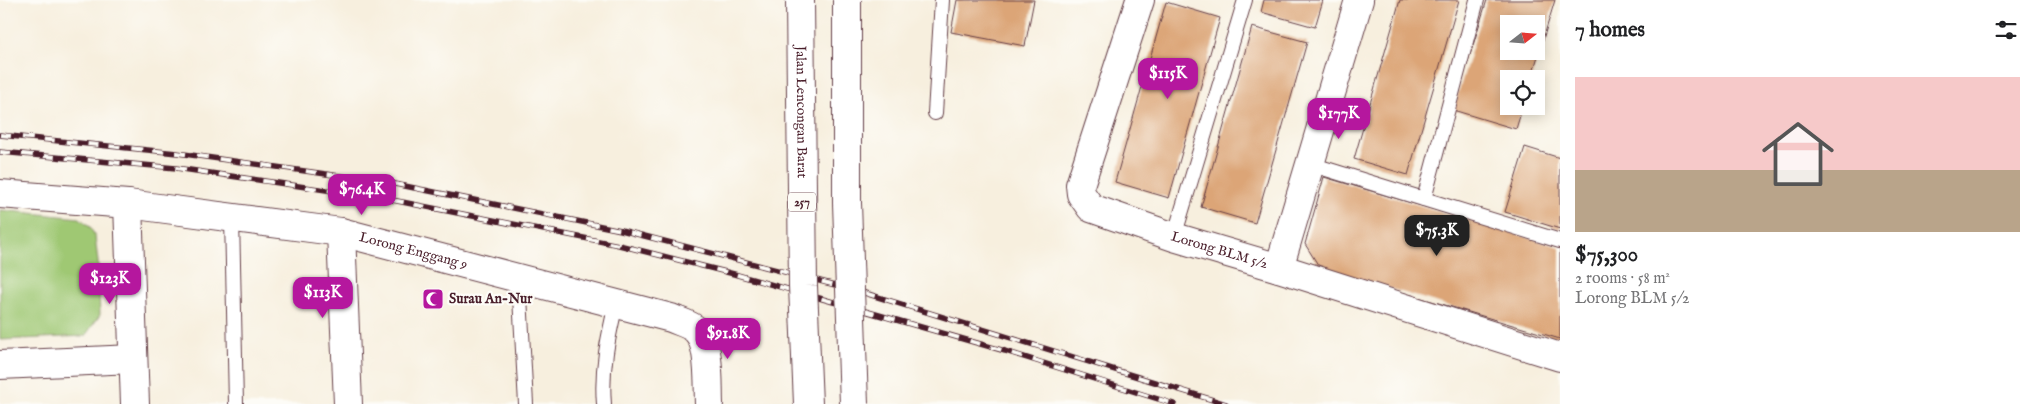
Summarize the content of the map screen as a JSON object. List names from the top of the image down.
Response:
{
  "streets": {
    "main road": [
      "Jalan Lencongan Barat",
      "257",
      "Lorong BLM 5/2",
      "Lorong Enggang 9"
    ]
  },
  "places": {
    "mosque": ["Surau An-Nur"]
  },
  "north": "right",
  "page": {
    "heading": "7 homes",
    "price": [
      "$115K",
      "$177K",
      "$76.4K",
      "$75.3K",
      "$123K",
      "$113K",
      "$91.8K"
    ],
    "list": [
      {
        "name": "$75,300",
        "note": "2 rooms · 58 m² · Lorong BLM 5/2"
      }
    ]
  }
}
